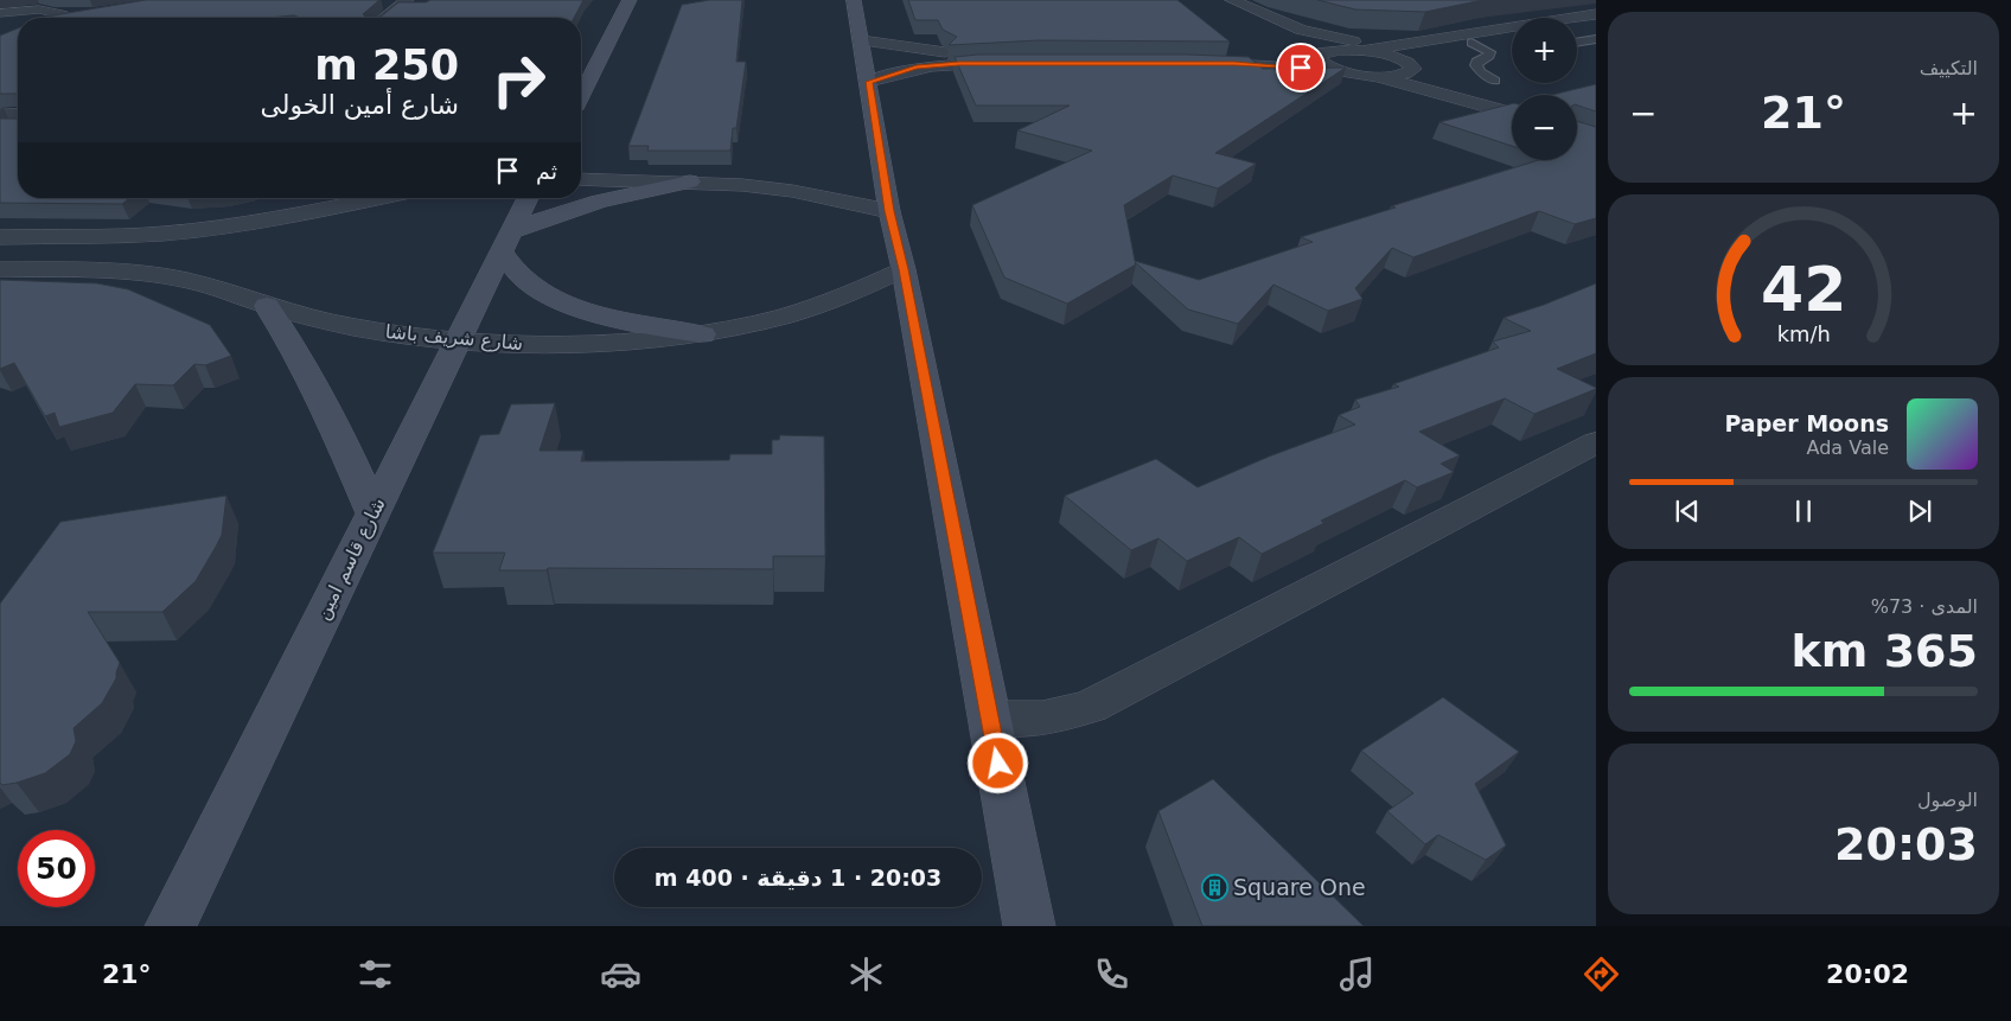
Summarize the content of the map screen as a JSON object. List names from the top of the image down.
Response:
{
  "streets": {
    "main road": ["شارع قاسم امين"],
    "street": ["شارع شريف باشا"]
  },
  "crossings": [
    ["شارع شريف باشا", "شارع قاسم امين"]
  ],
  "places": {
    "building": ["Square One"]
  },
  "page": {
    "tile": [
      "التكييف",
      ["المدى · 73%", "365 km"],
      ["الوصول", "20:03"]
    ],
    "map_buttons": ["+", "−"],
    "turn": ["250 m", "شارع أمين الخولى"],
    "heat": ["−", "21°", "+"],
    "then": "ثم",
    "song": ["Paper Moons", "Ada Vale"],
    "limit": "50",
    "trip": "20:03 · 1 دقيقة · 400 m",
    "tabs": ["20:02", "21°"],
    "gauge": ["42", "km/h"]
  }
}
